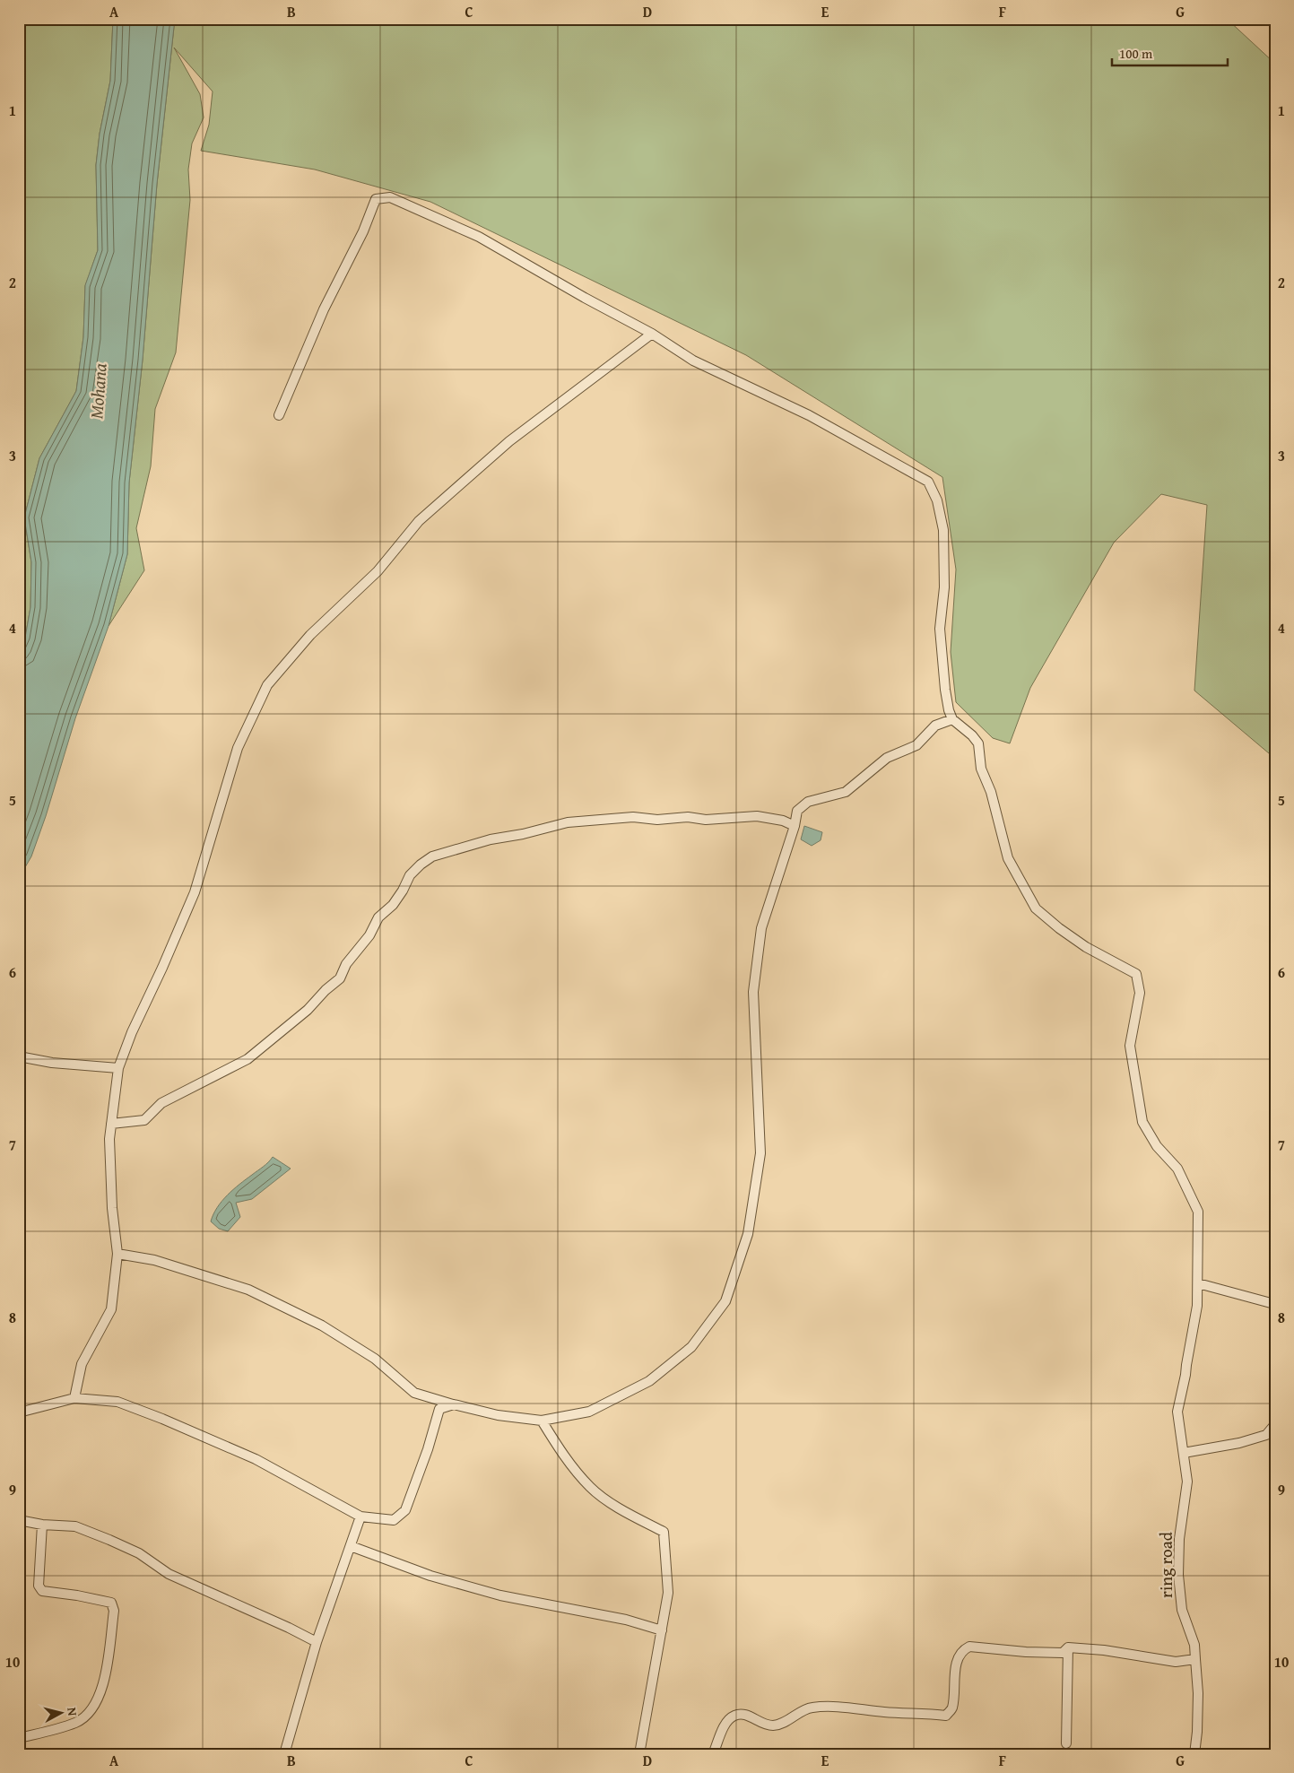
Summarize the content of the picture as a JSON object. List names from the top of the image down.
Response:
{
  "streets": {
    "street": ["ring road"]
  },
  "water": ["Mohana"],
  "scale_bar": "100 m",
  "north": "right",
  "grid": {
    "columns": [
      "A",
      "B",
      "C",
      "D",
      "E",
      "F",
      "G"
    ],
    "rows": [
      "1",
      "2",
      "3",
      "4",
      "5",
      "6",
      "7",
      "8",
      "9",
      "10"
    ]
  }
}
